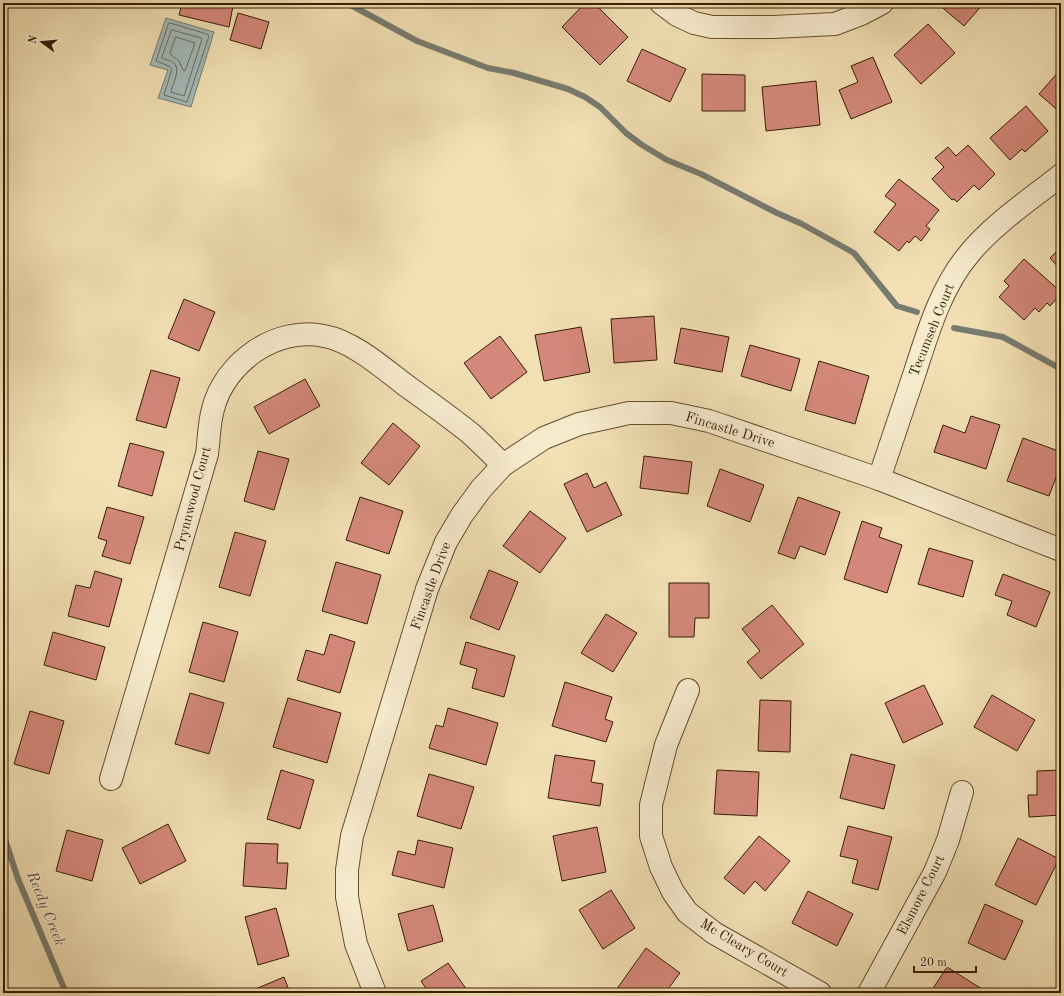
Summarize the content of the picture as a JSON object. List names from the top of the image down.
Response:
{
  "streets": {
    "street": [
      "Tecumseh Court",
      "Fincastle Drive",
      "Prynnwood Court",
      "Elsmore Court",
      "Mc Cleary Court"
    ]
  },
  "crossings": [
    ["Tecumseh Court", "Fincastle Drive"],
    ["Fincastle Drive", "Prynnwood Court"]
  ],
  "water": ["Reedy Creek"],
  "scale_bar": "20 m",
  "north": "left"
}
